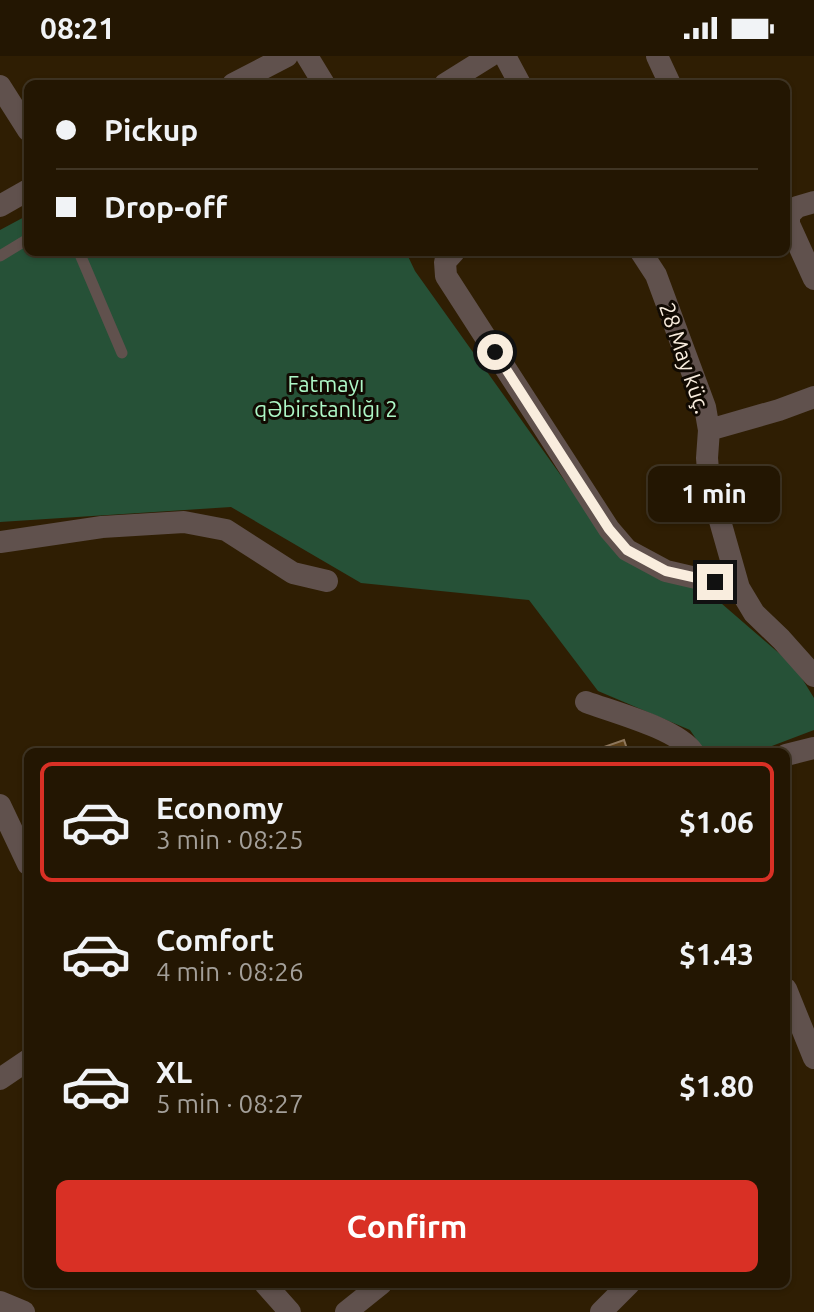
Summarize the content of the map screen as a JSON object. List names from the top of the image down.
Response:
{
  "streets": {
    "street": ["28 May küç."]
  },
  "parks": ["Fatmayı qəbirstanlığı 2"],
  "page": {
    "status": "08:21",
    "banner": ["Pickup", "Drop-off"],
    "bubble": "1 min",
    "list": [
      {
        "name": "Economy",
        "note": "3 min · 08:25",
        "value": "$1.06"
      },
      {
        "name": "Comfort",
        "note": "4 min · 08:26",
        "value": "$1.43"
      },
      {
        "name": "XL",
        "note": "5 min · 08:27",
        "value": "$1.80"
      }
    ],
    "buttons": "Confirm"
  }
}
